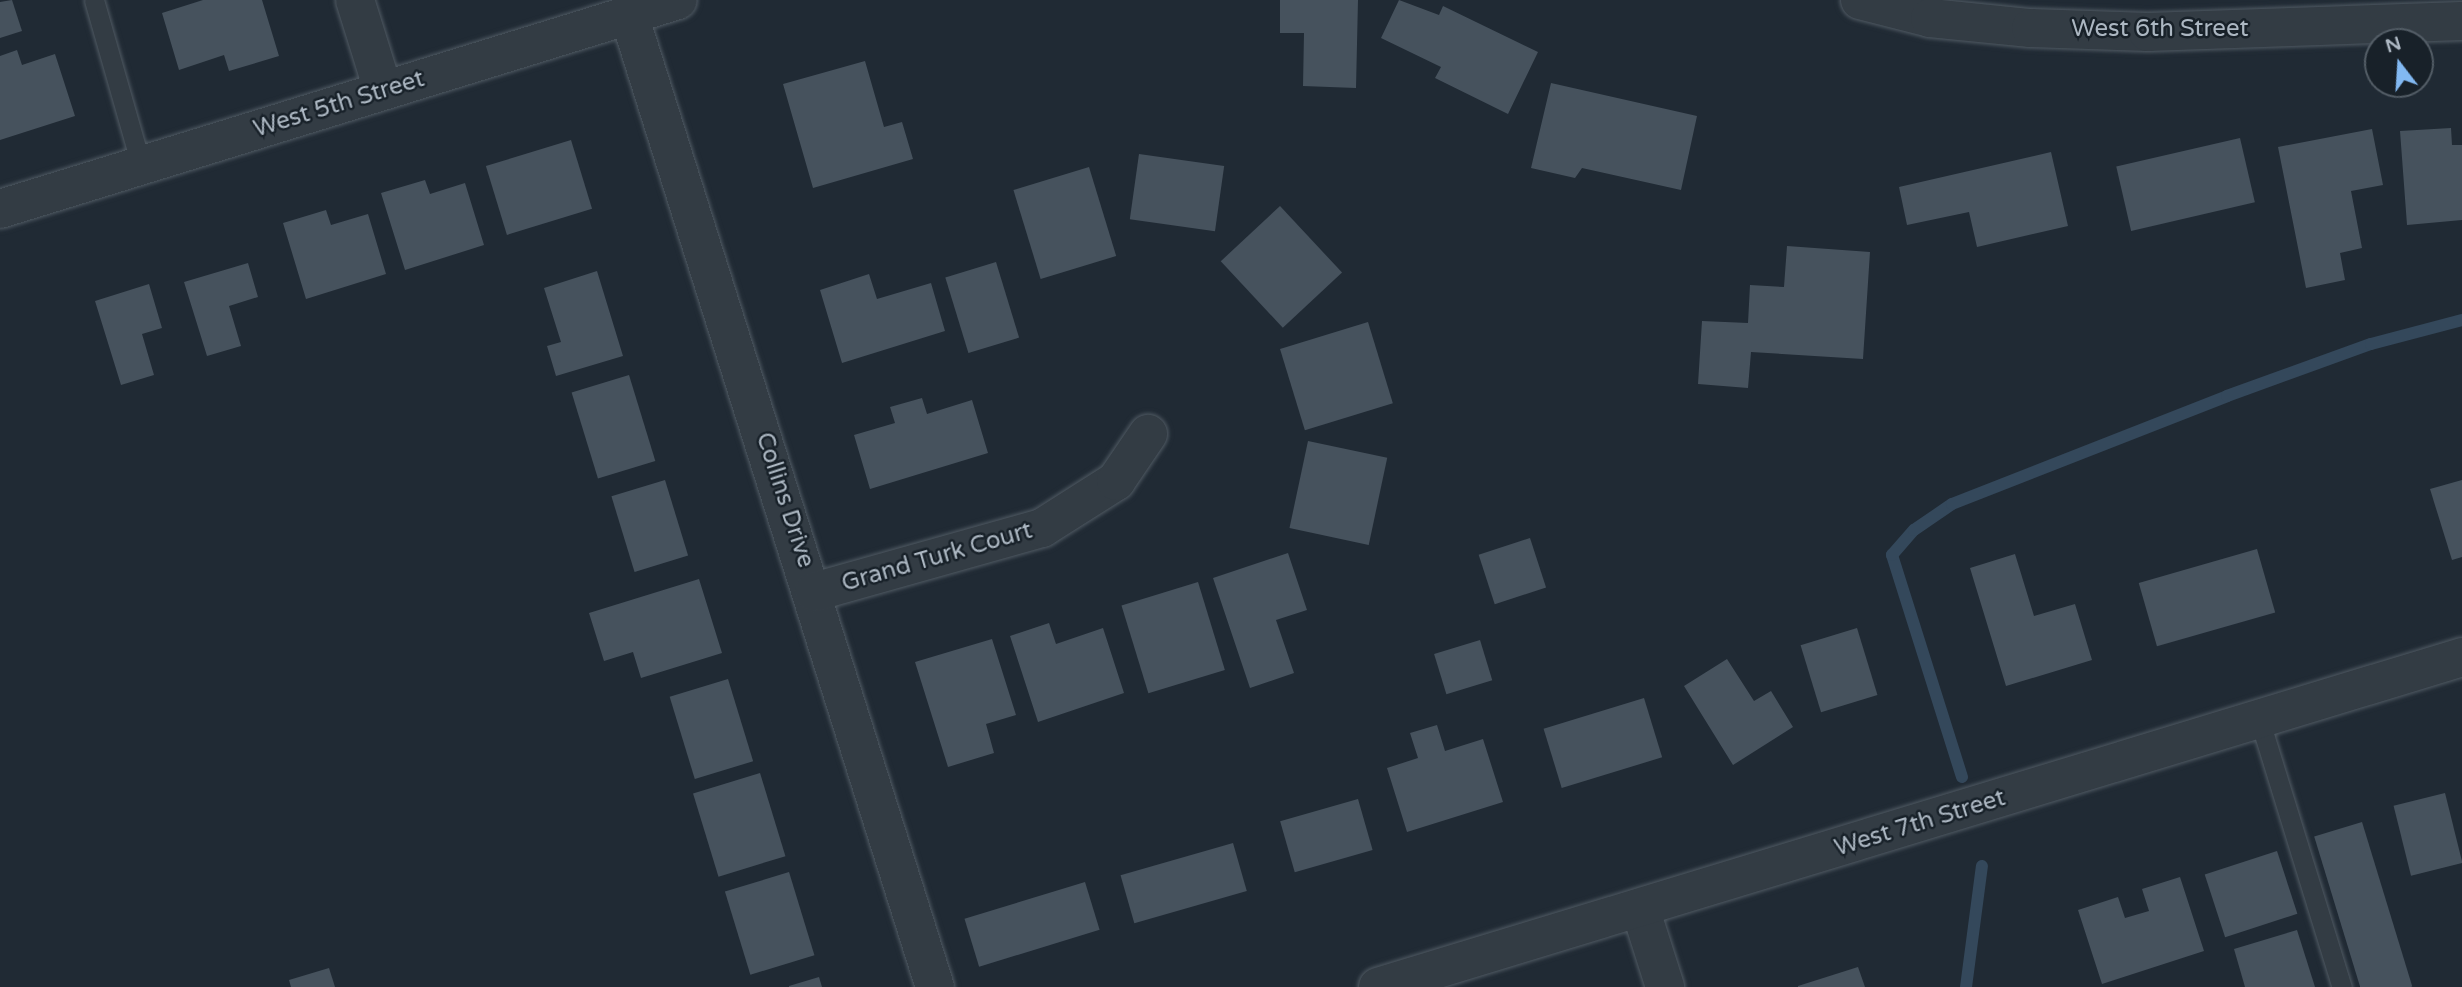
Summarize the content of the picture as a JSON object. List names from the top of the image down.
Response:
{
  "streets": {
    "street": [
      "West 6th Street",
      "West 5th Street",
      "Collins Drive",
      "Grand Turk Court",
      "West 7th Street"
    ]
  },
  "crossings": [
    ["West 5th Street", "Collins Drive"],
    ["Collins Drive", "Grand Turk Court"]
  ],
  "north": "top"
}
